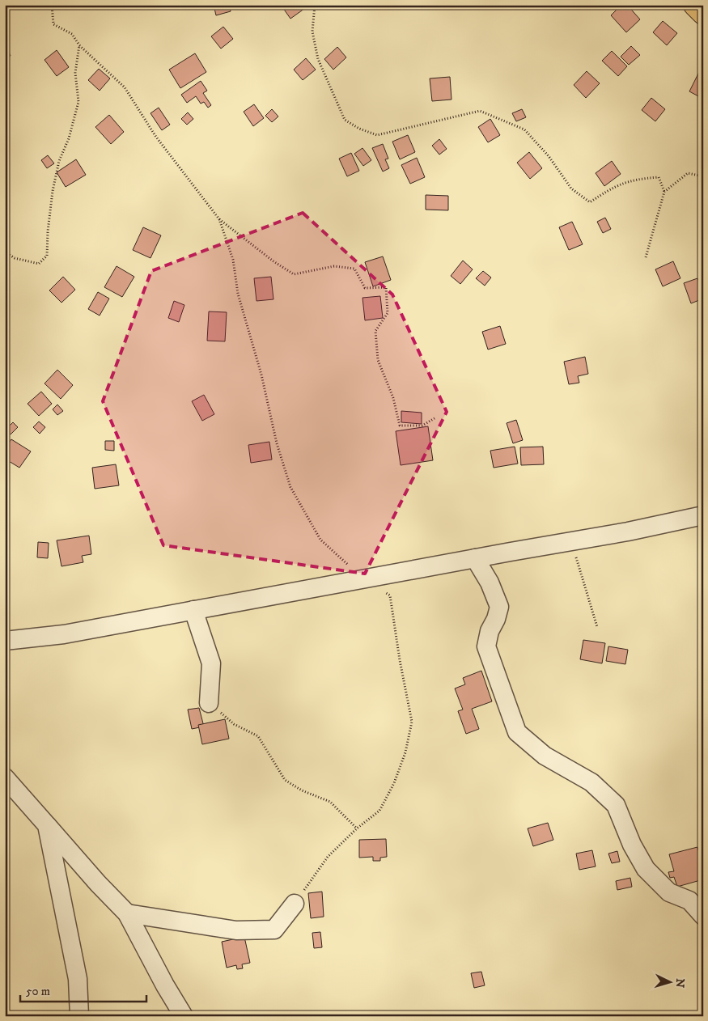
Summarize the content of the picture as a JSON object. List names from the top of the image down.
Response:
{
  "scale_bar": "50 m",
  "north": "right"
}
